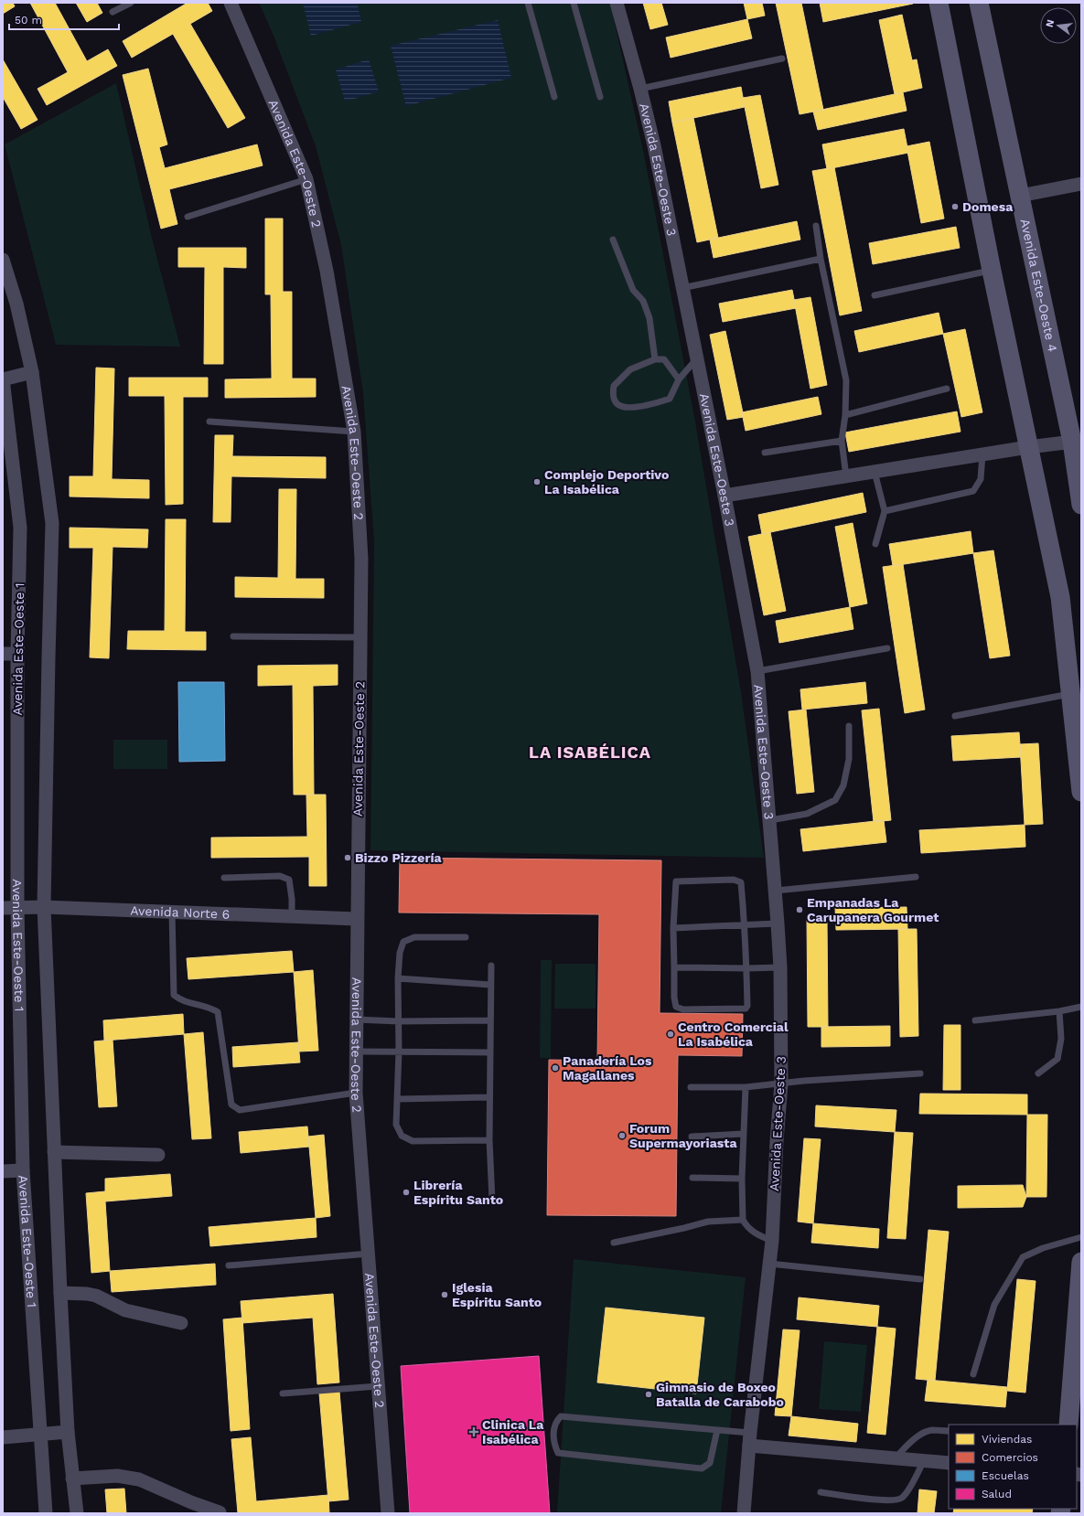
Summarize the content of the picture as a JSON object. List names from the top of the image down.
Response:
{
  "streets": {
    "main road": ["Avenida Este-Oeste 4"],
    "street": [
      "Avenida Este-Oeste 2",
      "Avenida Este-Oeste 3",
      "Avenida Este-Oeste 1",
      "Avenida Norte 6"
    ]
  },
  "crossings": [
    ["Avenida Este-Oeste 2", "Avenida Norte 6"],
    ["Avenida Este-Oeste 1", "Avenida Norte 6"]
  ],
  "districts": ["LA ISABÉLICA"],
  "places": {
    "other": [
      "Domesa",
      "Complejo Deportivo La Isabélica",
      "Bizzo Pizzería",
      "Empanadas La Carupanera Gourmet",
      "Centro Comercial La Isabélica",
      "Panadería Los Magallanes",
      "Forum Supermayoriasta",
      "Librería Espíritu Santo",
      "Iglesia Espíritu Santo",
      "Gimnasio de Boxeo Batalla de Carabobo"
    ],
    "health": ["Clinica La Isabélica"]
  },
  "legend": [
    "Viviendas",
    "Comercios",
    "Escuelas",
    "Salud"
  ],
  "scale_bar": "50 m",
  "north": "left"
}
